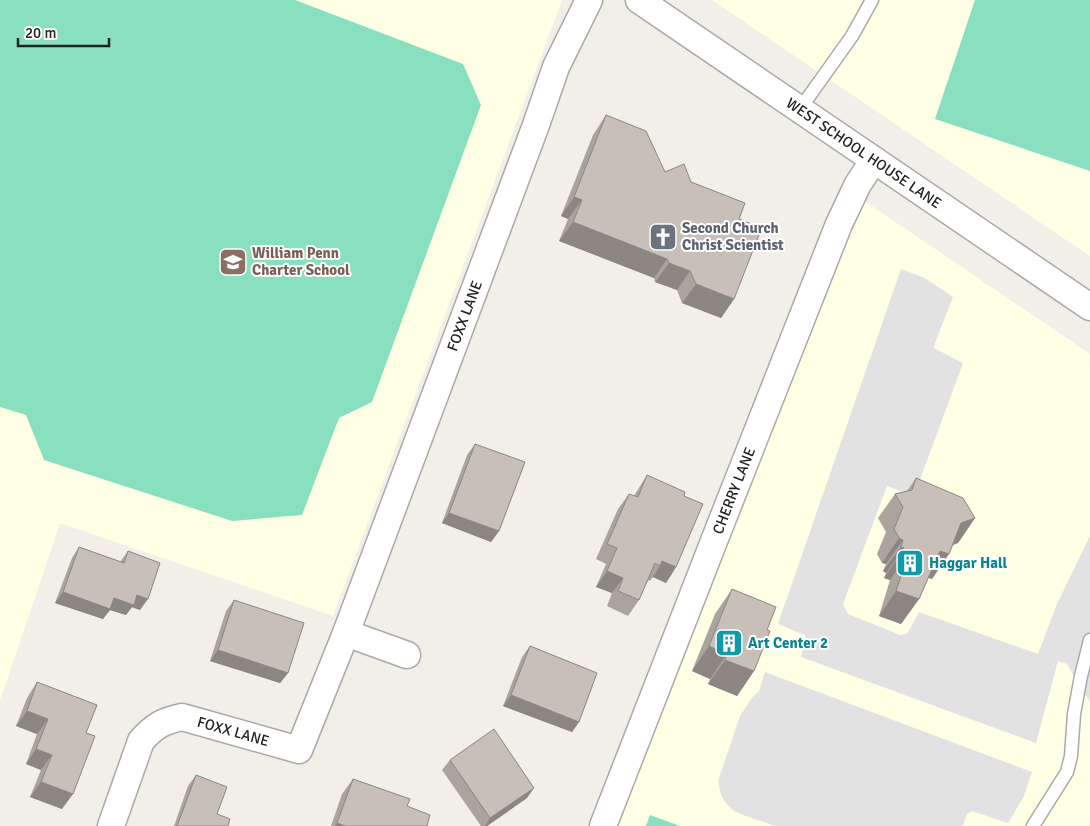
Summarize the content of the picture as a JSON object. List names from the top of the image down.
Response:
{
  "streets": {
    "street": ["WEST SCHOOL HOUSE LANE", "FOXX LANE", "CHERRY LANE"]
  },
  "crossings": [
    ["WEST SCHOOL HOUSE LANE", "CHERRY LANE"]
  ],
  "places": {
    "church": ["Second Church Christ Scientist"],
    "school or university": ["William Penn Charter School"],
    "building": ["Haggar Hall", "Art Center 2"]
  },
  "scale_bar": "20 m"
}
